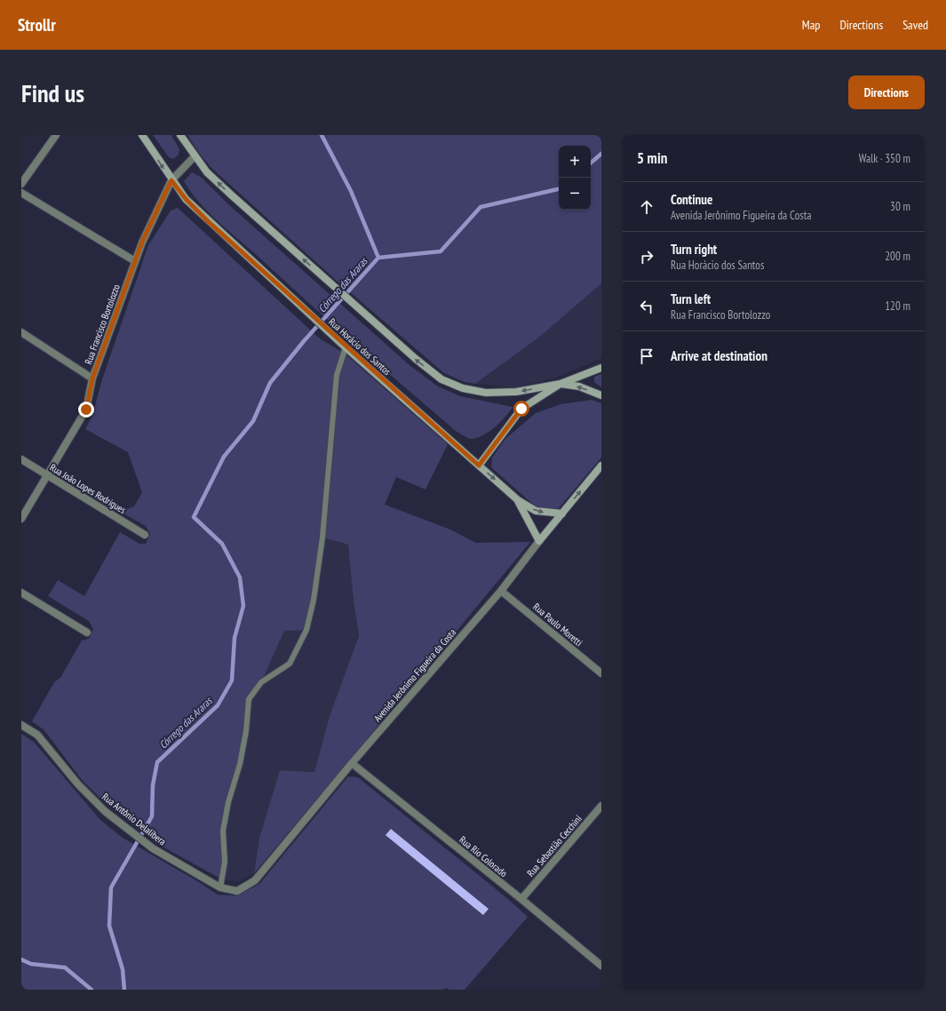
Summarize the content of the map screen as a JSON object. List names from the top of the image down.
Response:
{
  "streets": {
    "main road": ["Rua Horácio dos Santos", "Avenida Jerônimo Figueira da Costa"],
    "street": [
      "Rua Francisco Bortolozzo",
      "Rua João Lopes Rodrigues",
      "Rua Paulo Moretti",
      "Rua Antônio Delalibera",
      "Rua Sebastião Cecchini",
      "Rua Rio Colorado"
    ]
  },
  "crossings": [
    ["Rua Francisco Bortolozzo", "Rua Horácio dos Santos"],
    ["Rua Francisco Bortolozzo", "Rua João Lopes Rodrigues"],
    ["Rua Horácio dos Santos", "Avenida Jerônimo Figueira da Costa"],
    ["Rua Paulo Moretti", "Avenida Jerônimo Figueira da Costa"],
    ["Avenida Jerônimo Figueira da Costa", "Rua Antônio Delalibera"],
    ["Avenida Jerônimo Figueira da Costa", "Rua Rio Colorado"],
    ["Rua Sebastião Cecchini", "Rua Rio Colorado"]
  ],
  "water": ["Córrego das Araras"],
  "page": {
    "header": "Strollr",
    "nav": ["Map", "Directions", "Saved"],
    "buttons": "Directions",
    "title": "Find us",
    "heading": ["5 min", "Walk · 350 m"],
    "map_buttons": ["+", "−"],
    "list": [
      ["Continue", "Avenida Jerônimo Figueira da Costa", "30 m"],
      ["Turn right", "Rua Horácio dos Santos", "200 m"],
      ["Turn left", "Rua Francisco Bortolozzo", "120 m"],
      "Arrive at destination"
    ]
  }
}
